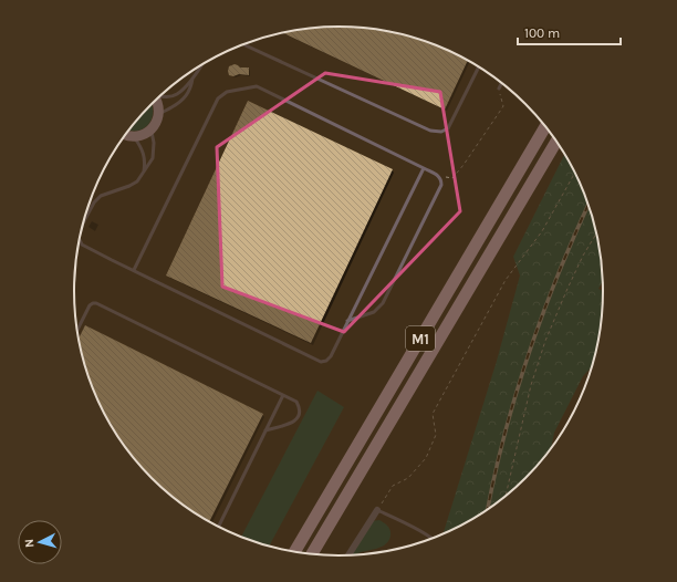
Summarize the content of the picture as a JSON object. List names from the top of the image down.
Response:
{
  "streets": {
    "highway": ["M1"]
  },
  "scale_bar": "100 m",
  "north": "left"
}
